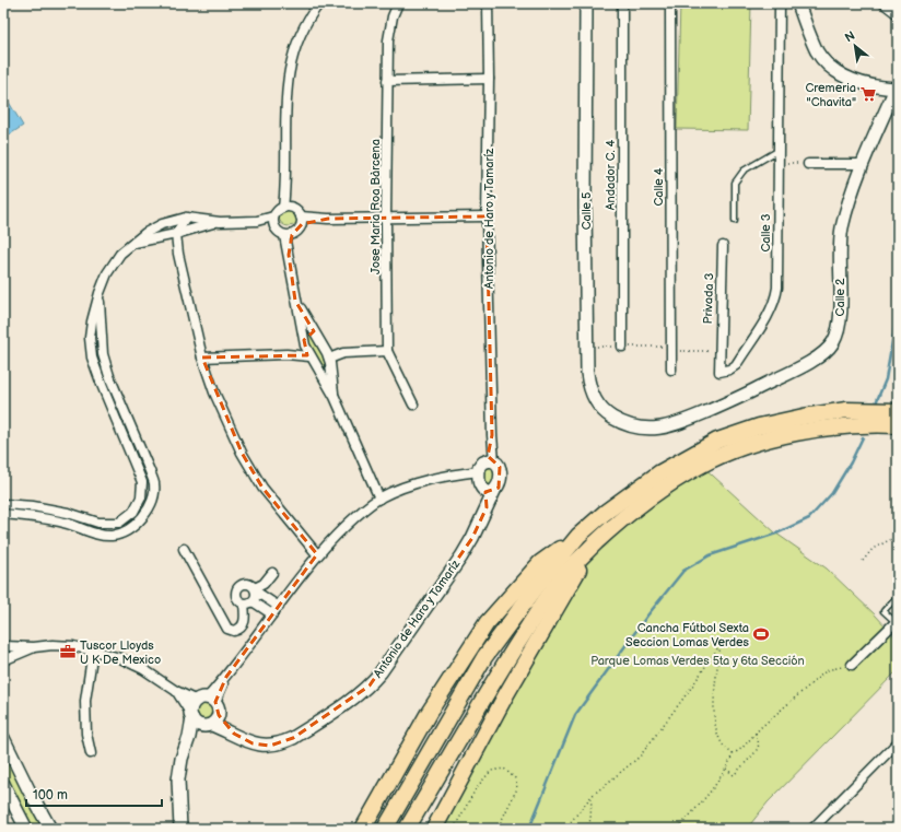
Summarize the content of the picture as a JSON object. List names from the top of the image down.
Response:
{
  "streets": {
    "street": [
      "Andador C. 4",
      "Calle 4",
      "Jose Maria Roa Bàrcena",
      "Calle 5",
      "Antonio de Haro y Tamaríz",
      "Calle 3",
      "Calle 2",
      "Privada 3"
    ]
  },
  "crossings": [
    ["Calle 5", "Calle 2"],
    ["Calle 3", "Privada 3"]
  ],
  "parks": ["Parque Lomas Verdes 5ta y 6ta Sección"],
  "places": {
    "supermarket": ["Cremeria \"Chavita\""],
    "sports": ["Cancha Fútbol Sexta Seccion Lomas Verdes"],
    "office": ["Tuscor Lloyds U K De Mexico"]
  },
  "scale_bar": "100 m",
  "north": "top left"
}
